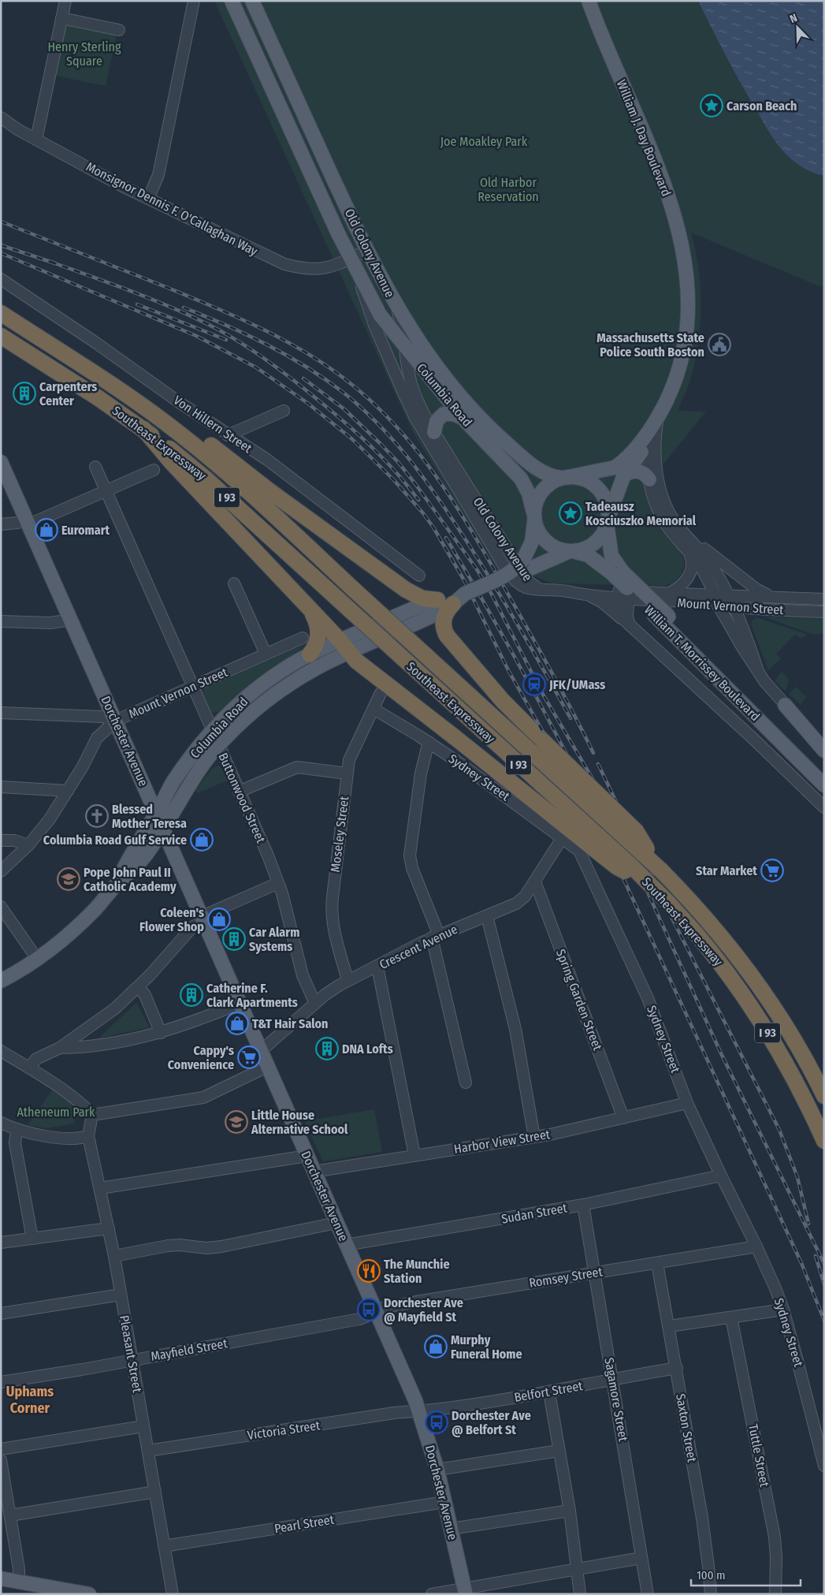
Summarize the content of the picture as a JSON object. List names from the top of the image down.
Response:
{
  "streets": {
    "highway": ["Southeast Expressway", "I 93"],
    "main road": [
      "William J. Day Boulevard",
      "Old Colony Avenue",
      "Columbia Road",
      "William T. Morrissey Boulevard",
      "Dorchester Avenue"
    ],
    "street": [
      "Monsignor Dennis F. O'Callaghan Way",
      "Von Hillern Street",
      "Mount Vernon Street",
      "Sydney Street",
      "Buttonwood Street",
      "Moseley Street",
      "Crescent Avenue",
      "Spring Garden Street",
      "Harbor View Street",
      "Sudan Street",
      "Romsey Street",
      "Mayfield Street",
      "Pleasant Street",
      "Belfort Street",
      "Sagamore Street",
      "Saxton Street",
      "Victoria Street",
      "Tuttle Street",
      "Pearl Street"
    ]
  },
  "crossings": [
    ["William J. Day Boulevard", "Columbia Road"],
    ["William J. Day Boulevard", "Mount Vernon Street"],
    ["William J. Day Boulevard", "William T. Morrissey Boulevard"],
    ["Monsignor Dennis F. O'Callaghan Way", "Old Colony Avenue"],
    ["Old Colony Avenue", "Columbia Road"],
    ["Old Colony Avenue", "Mount Vernon Street"],
    ["Columbia Road", "William T. Morrissey Boulevard"],
    ["Columbia Road", "Dorchester Avenue"],
    ["Columbia Road", "Buttonwood Street"],
    ["Mount Vernon Street", "William T. Morrissey Boulevard"],
    ["Mount Vernon Street", "Dorchester Avenue"],
    ["Mount Vernon Street", "Buttonwood Street"],
    ["Dorchester Avenue", "Crescent Avenue"],
    ["Dorchester Avenue", "Harbor View Street"],
    ["Dorchester Avenue", "Sudan Street"],
    ["Dorchester Avenue", "Romsey Street"],
    ["Dorchester Avenue", "Mayfield Street"],
    ["Dorchester Avenue", "Belfort Street"],
    ["Dorchester Avenue", "Victoria Street"],
    ["Dorchester Avenue", "Pearl Street"],
    ["Sydney Street", "Moseley Street"],
    ["Sydney Street", "Crescent Avenue"],
    ["Sydney Street", "Harbor View Street"],
    ["Sydney Street", "Sudan Street"],
    ["Sydney Street", "Romsey Street"],
    ["Buttonwood Street", "Crescent Avenue"],
    ["Moseley Street", "Crescent Avenue"],
    ["Crescent Avenue", "Spring Garden Street"],
    ["Spring Garden Street", "Harbor View Street"],
    ["Sudan Street", "Sagamore Street"],
    ["Romsey Street", "Mayfield Street"],
    ["Romsey Street", "Sagamore Street"],
    ["Romsey Street", "Saxton Street"],
    ["Mayfield Street", "Pleasant Street"],
    ["Pleasant Street", "Victoria Street"],
    ["Pleasant Street", "Pearl Street"],
    ["Belfort Street", "Sagamore Street"],
    ["Belfort Street", "Saxton Street"],
    ["Belfort Street", "Victoria Street"]
  ],
  "districts": ["Uphams Corner"],
  "parks": [
    "Henry Sterling Square",
    "Joe Moakley Park",
    "Old Harbor Reservation",
    "Atheneum Park"
  ],
  "places": {
    "place": ["Carson Beach", "Tadeausz Kosciuszko Memorial"],
    "public building": ["Massachusetts State Police South Boston"],
    "building": [
      "Carpenters Center",
      "Car Alarm Systems",
      "Catherine F. Clark Apartments",
      "DNA Lofts"
    ],
    "shop": [
      "Euromart",
      "Columbia Road Gulf Service",
      "Coleen's Flower Shop",
      "T&T Hair Salon",
      "Murphy Funeral Home"
    ],
    "station": ["JFK/UMass"],
    "church": ["Blessed Mother Teresa"],
    "supermarket": ["Star Market", "Cappy's Convenience"],
    "school or university": ["Pope John Paul II Catholic Academy", "Little House Alternative School"],
    "restaurant": ["The Munchie Station"],
    "bus stop": ["Dorchester Ave @ Mayfield St", "Dorchester Ave @ Belfort St"]
  },
  "scale_bar": "100 m",
  "north": "top left"
}
